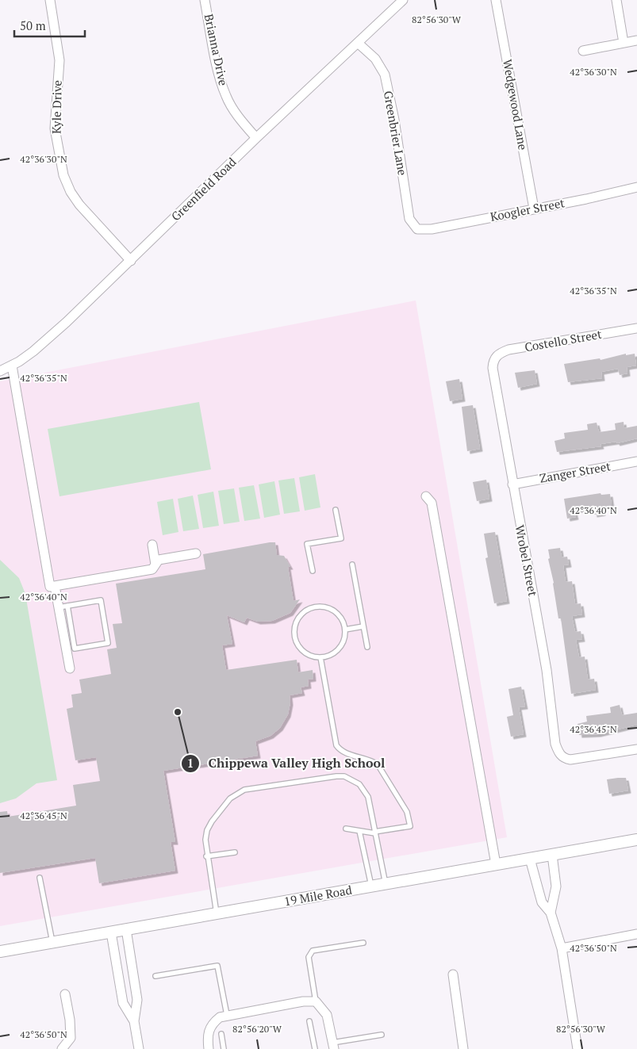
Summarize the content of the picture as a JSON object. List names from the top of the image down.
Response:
{
  "streets": {
    "street": [
      "Brianna Drive",
      "Wedgewood Lane",
      "Kyle Drive",
      "Greenbrier Lane",
      "Greenfield Road",
      "Koogler Street",
      "Costello Street",
      "Zanger Street",
      "Wrobel Street",
      "19 Mile Road"
    ]
  },
  "crossings": [
    ["Brianna Drive", "Greenfield Road"],
    ["Wedgewood Lane", "Koogler Street"],
    ["Kyle Drive", "Greenfield Road"],
    ["Greenbrier Lane", "Greenfield Road"],
    ["Greenbrier Lane", "Koogler Street"],
    ["Costello Street", "Wrobel Street"],
    ["Zanger Street", "Wrobel Street"]
  ],
  "places": ["Chippewa Valley High School"],
  "scale_bar": "50 m",
  "coordinates": [
    "82°56'30\"W",
    "42°36'30\"N",
    "42°36'35\"N",
    "42°36'40\"N",
    "42°36'45\"N",
    "42°36'50\"N",
    "82°56'20\"W"
  ]
}
